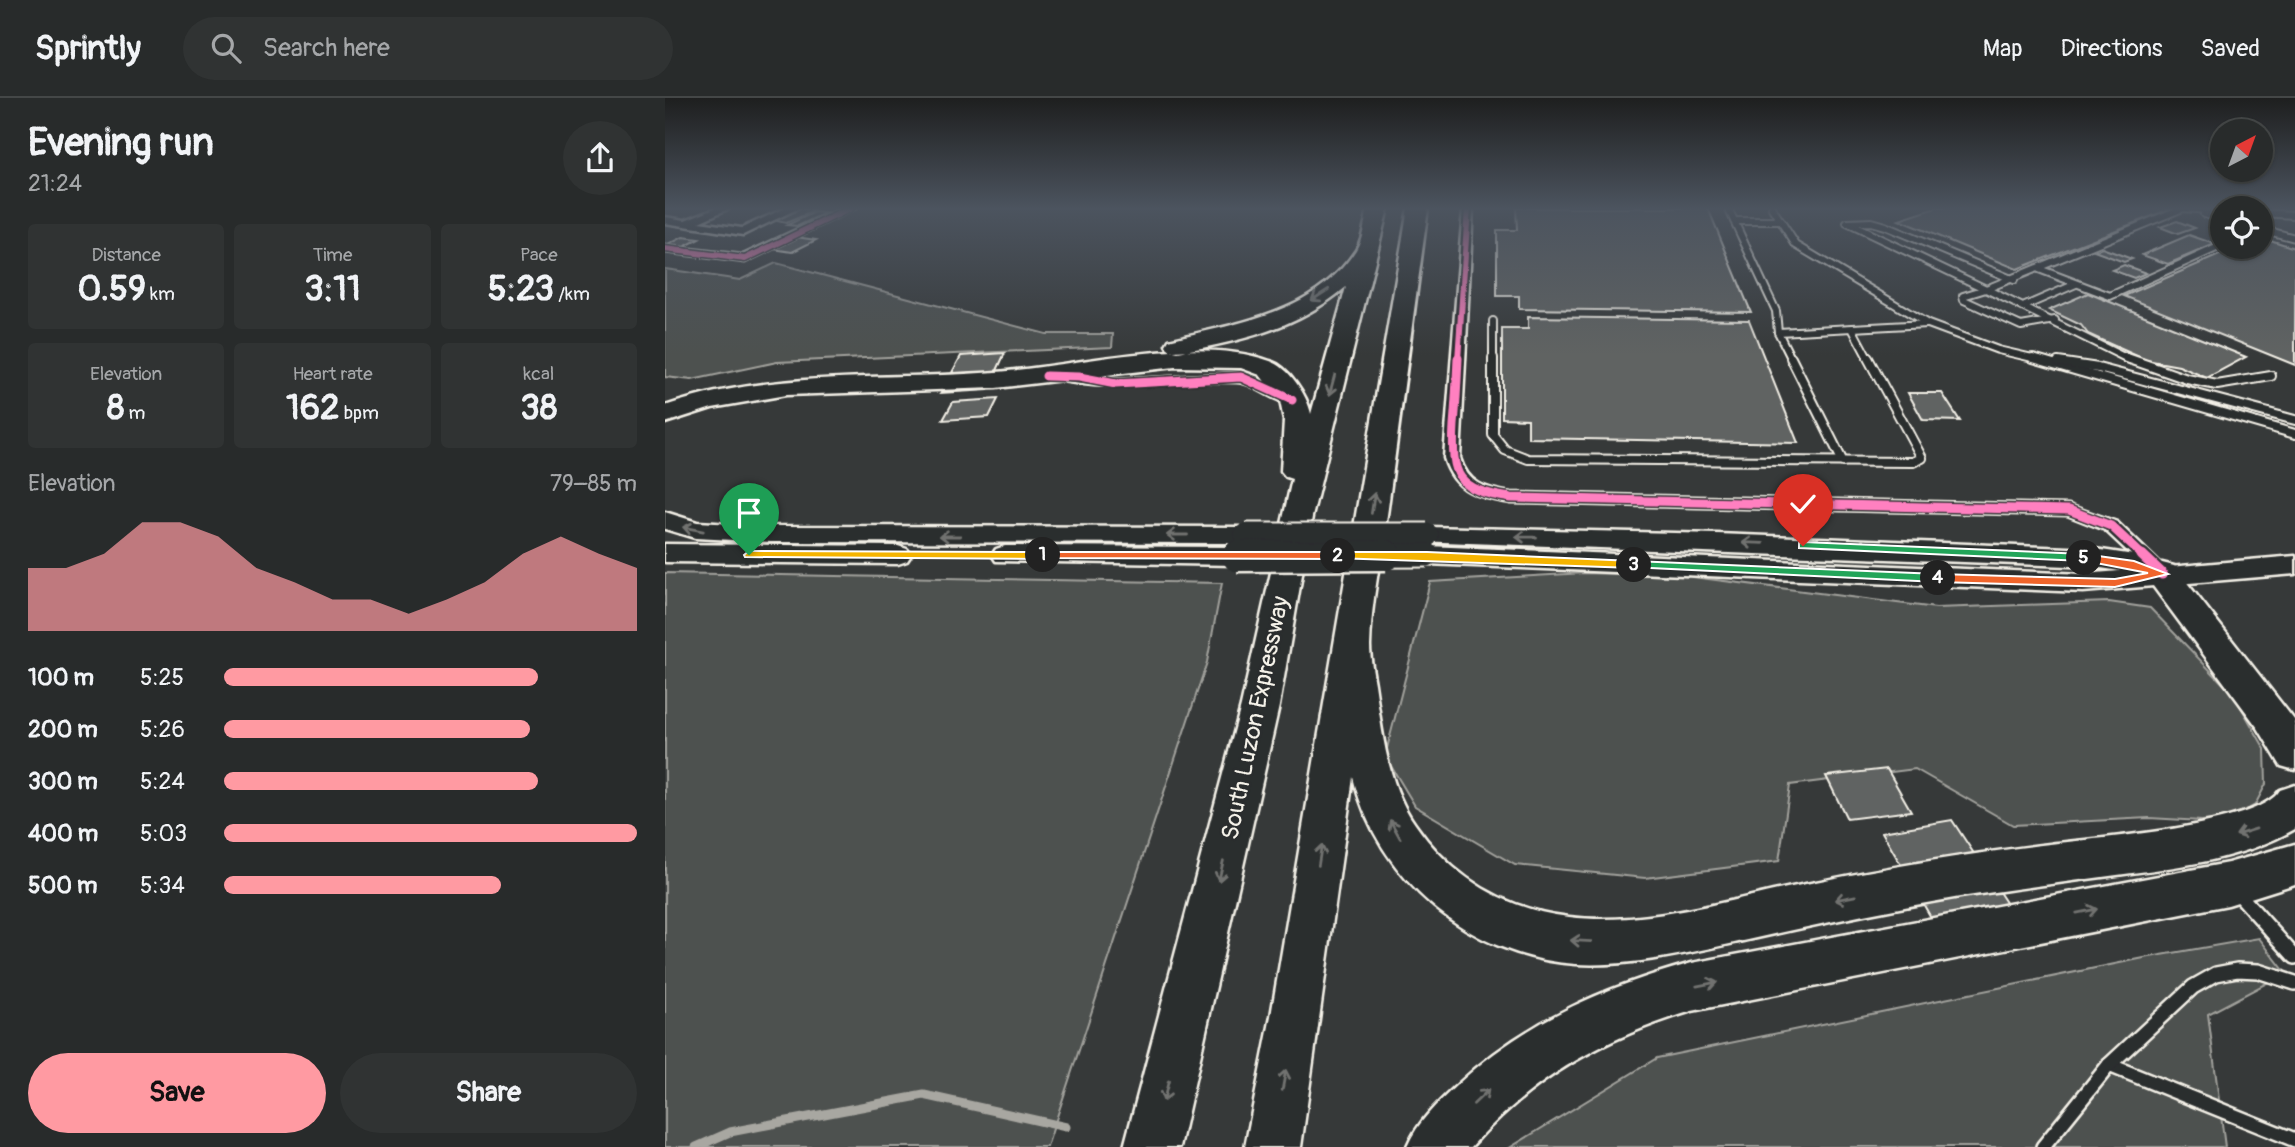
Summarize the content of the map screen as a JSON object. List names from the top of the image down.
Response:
{
  "streets": {
    "highway": ["South Luzon Expressway"]
  },
  "north": "top right",
  "page": {
    "header": "Sprintly",
    "search": "Search here",
    "nav": ["Map", "Directions", "Saved"],
    "heading": ["Evening run", "21:24"],
    "stats": [
      ["Distance", "0.59 km"],
      ["Time", "3:11"],
      ["Pace", "5:23 /km"],
      ["Elevation", "8 m"],
      ["Heart rate", "162 bpm"],
      ["kcal", "38"]
    ],
    "chart": ["Elevation", "79–85 m"],
    "pins": [
      "1",
      "2",
      "5",
      "3",
      "4"
    ],
    "list": [
      {
        "name": "100 m",
        "note": "5:25"
      },
      {
        "name": "200 m",
        "note": "5:26"
      },
      {
        "name": "300 m",
        "note": "5:24"
      },
      {
        "name": "400 m",
        "note": "5:03"
      },
      {
        "name": "500 m",
        "note": "5:34"
      }
    ],
    "buttons": ["Save", "Share"]
  }
}
